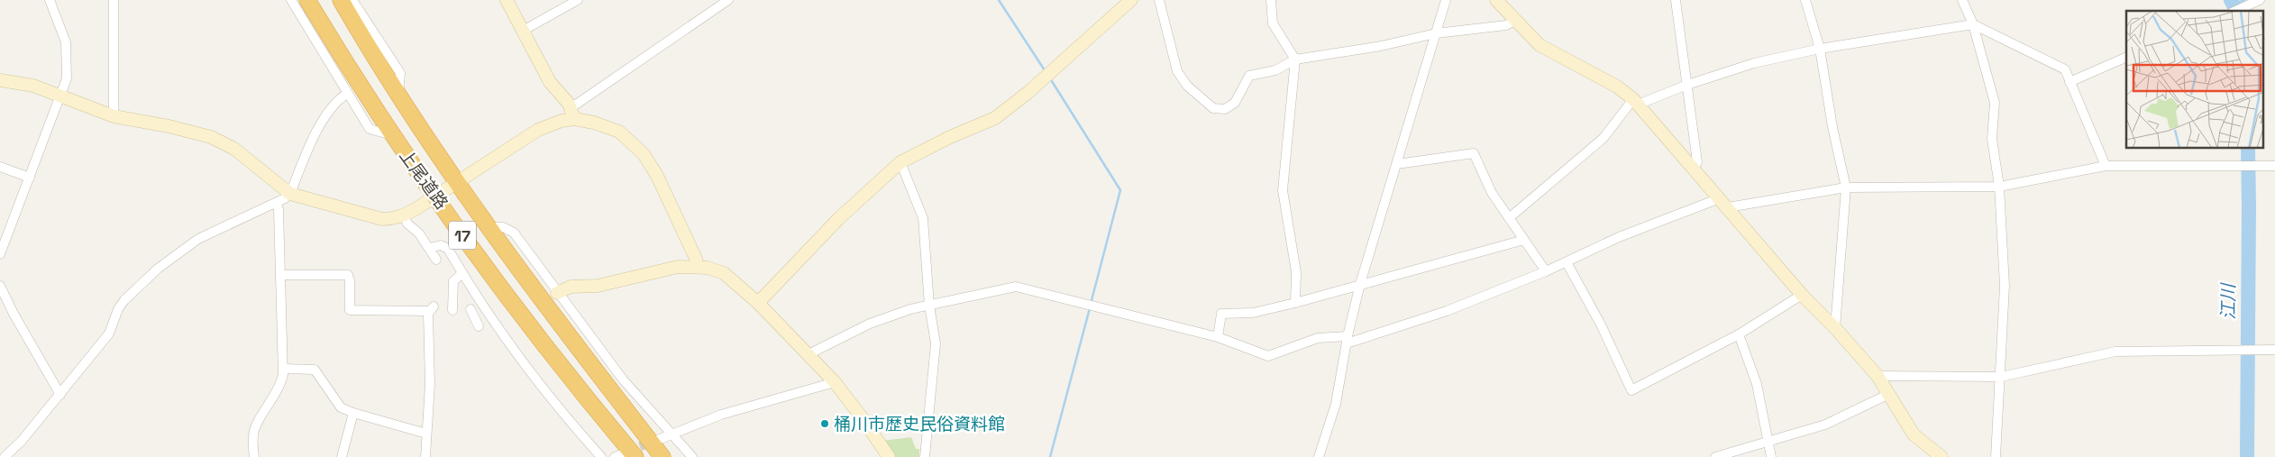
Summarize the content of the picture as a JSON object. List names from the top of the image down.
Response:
{
  "streets": {
    "highway": ["上尾道路", "17"]
  },
  "water": ["江川"],
  "places": ["桶川市歴史民俗資料館"]
}
